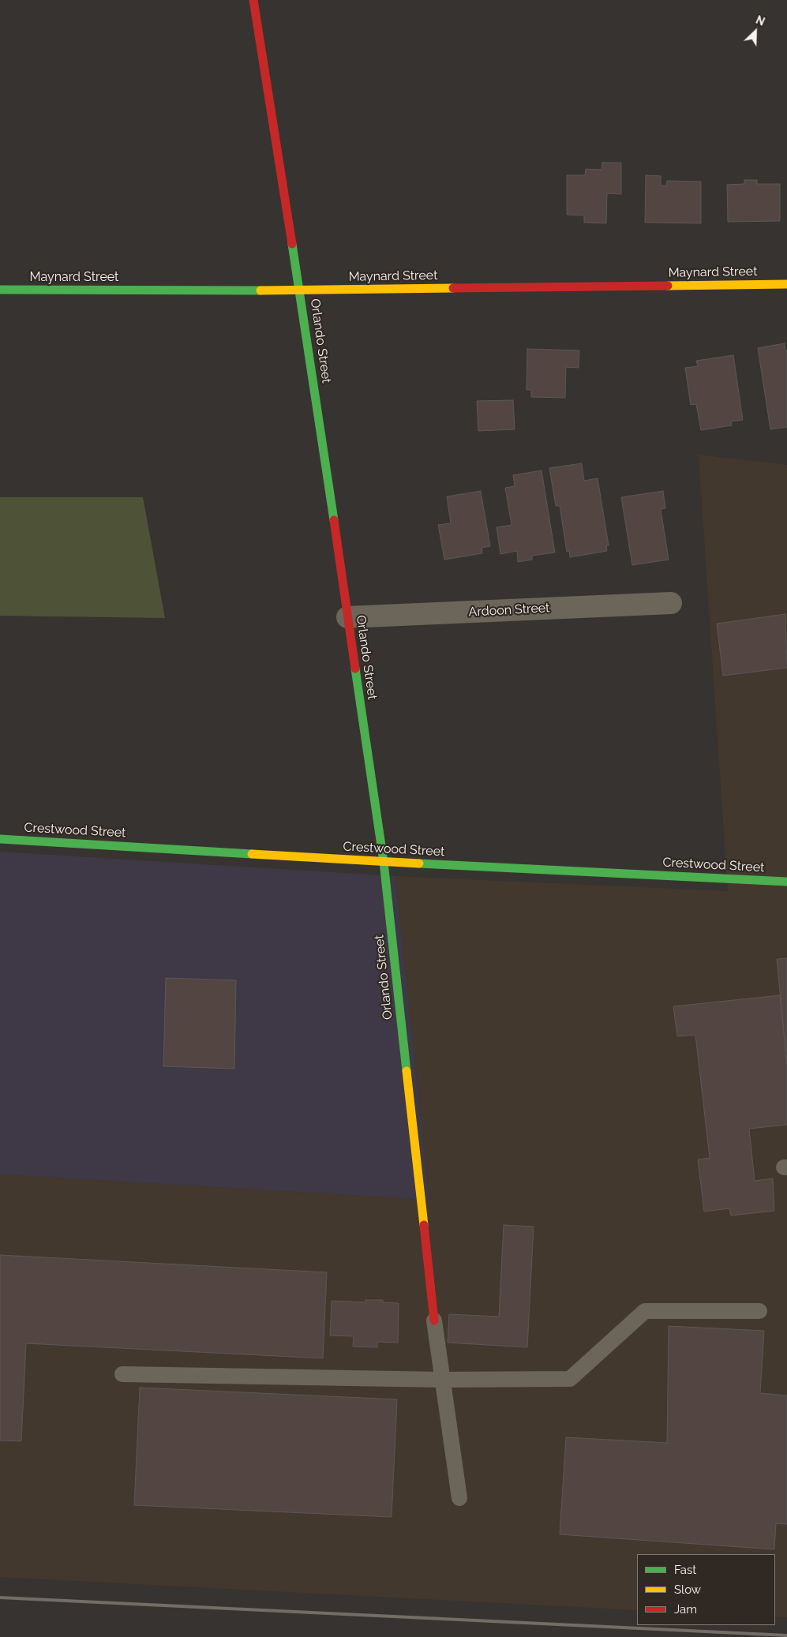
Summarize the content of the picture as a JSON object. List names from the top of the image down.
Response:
{
  "streets": {
    "street": [
      "Maynard Street",
      "Orlando Street",
      "Ardoon Street",
      "Crestwood Street"
    ]
  },
  "crossings": [
    ["Maynard Street", "Orlando Street"],
    ["Orlando Street", "Ardoon Street"],
    ["Orlando Street", "Crestwood Street"]
  ],
  "legend": ["Fast", "Slow", "Jam"],
  "north": "top right"
}
